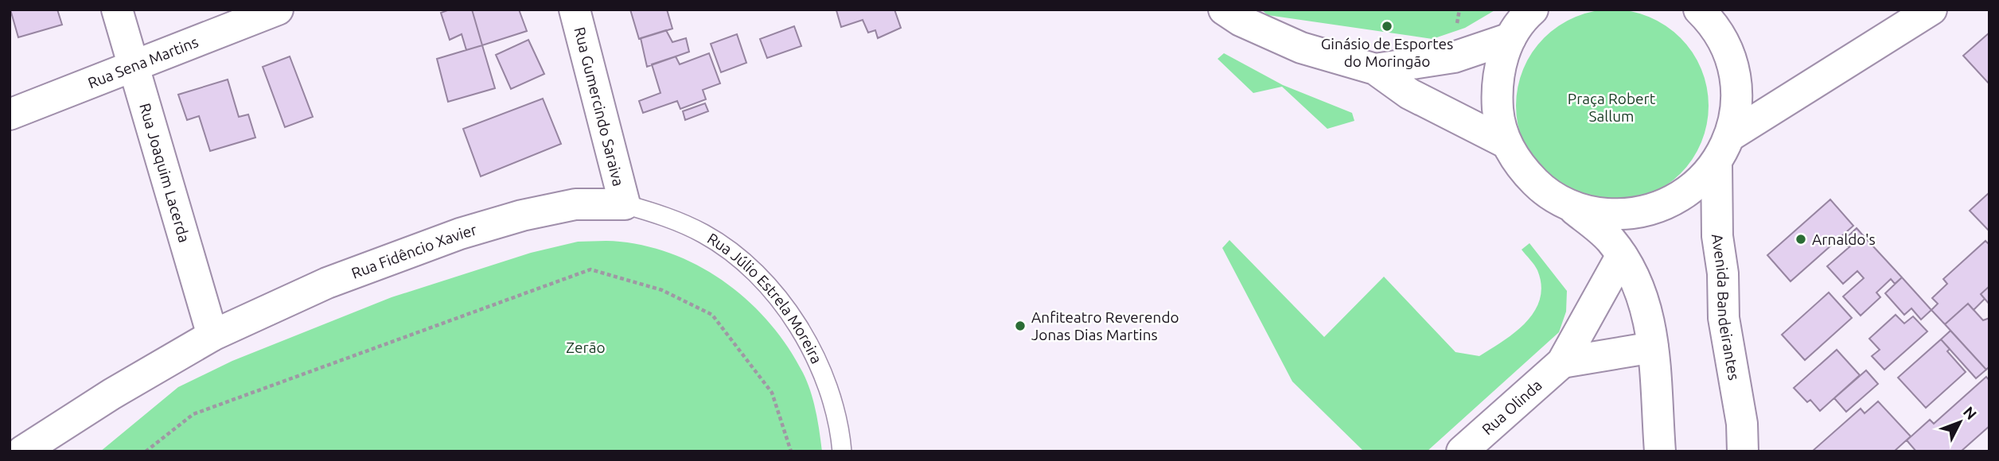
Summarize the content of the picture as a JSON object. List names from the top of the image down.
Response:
{
  "streets": {
    "street": [
      "Rua Sena Martins",
      "Rua Gumercindo Saraiva",
      "Rua Joaquim Lacerda",
      "Rua Fidêncio Xavier",
      "Avenida Bandeirantes",
      "Rua Olinda"
    ],
    "lane": ["Rua Júlio Estrela Moreira"]
  },
  "crossings": [
    ["Rua Sena Martins", "Rua Joaquim Lacerda"],
    ["Rua Gumercindo Saraiva", "Rua Fidêncio Xavier"],
    ["Rua Gumercindo Saraiva", "Rua Júlio Estrela Moreira"],
    ["Rua Joaquim Lacerda", "Rua Fidêncio Xavier"],
    ["Rua Fidêncio Xavier", "Rua Júlio Estrela Moreira"]
  ],
  "parks": ["Praça Robert Sallum", "Zerão"],
  "places": ["Ginásio de Esportes do Moringão", "Arnaldo's", "Anfiteatro Reverendo Jonas Dias Martins"],
  "north": "top right"
}
